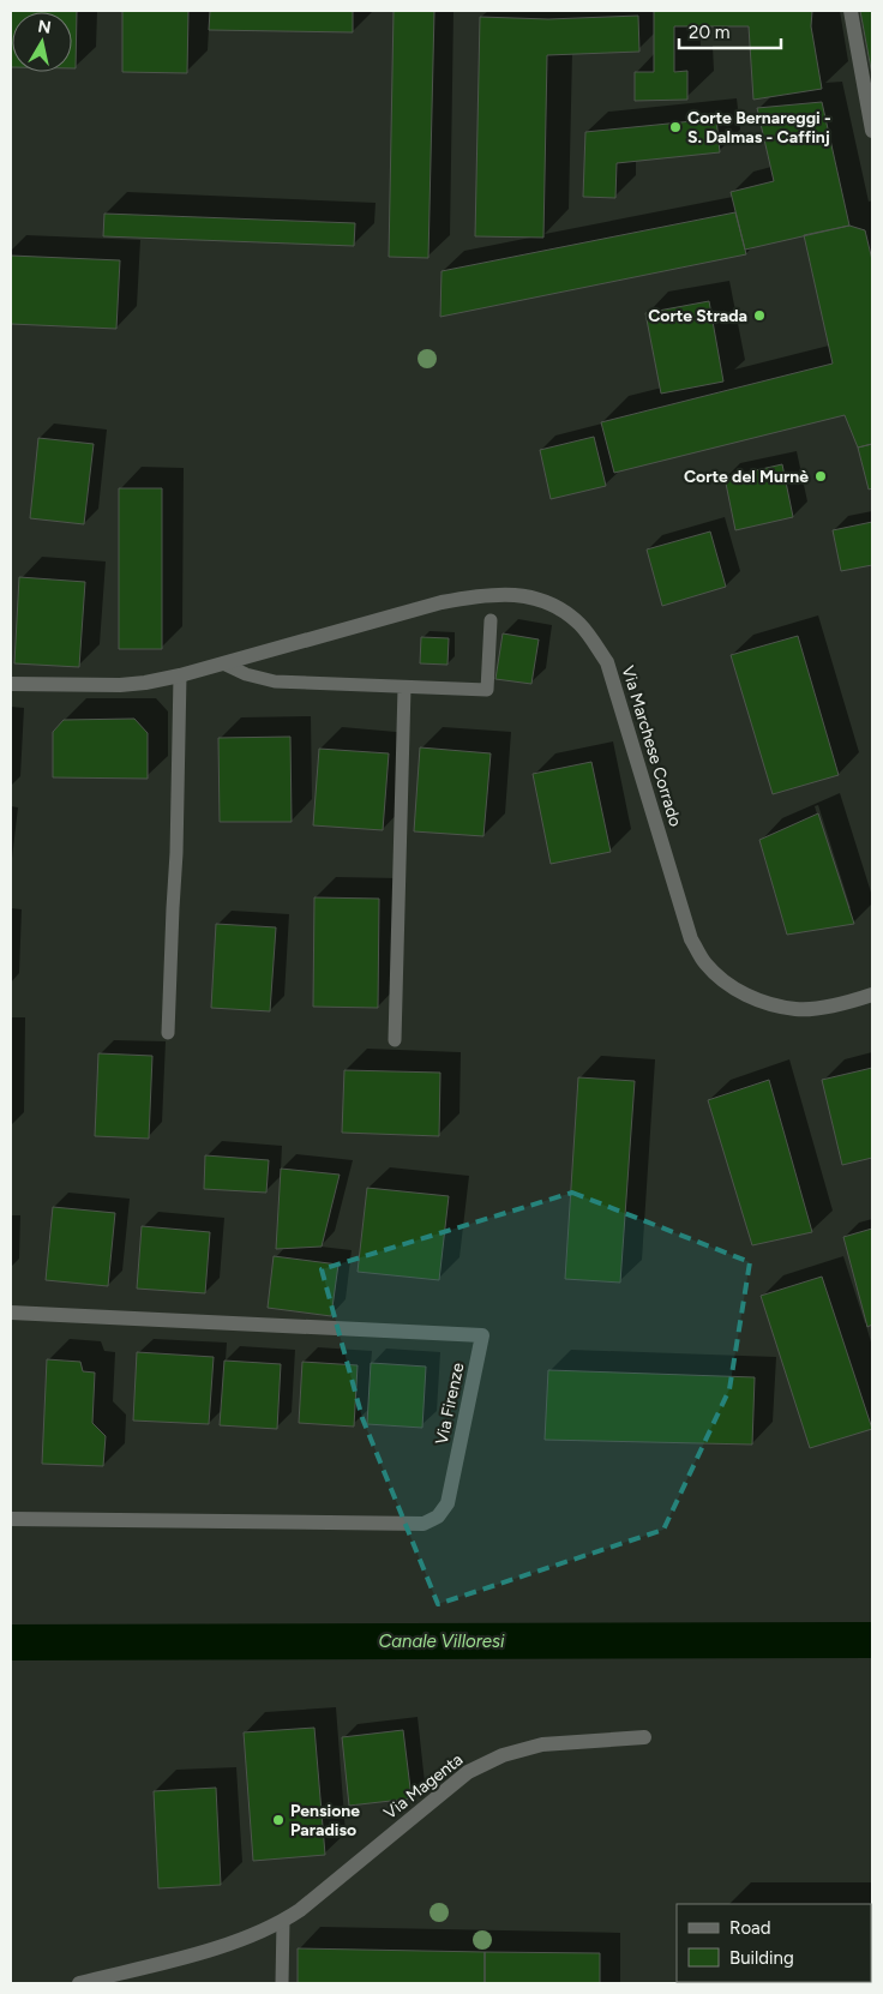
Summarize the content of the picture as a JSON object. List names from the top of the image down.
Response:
{
  "streets": {
    "street": ["Via Marchese Corrado", "Via Firenze", "Via Magenta"]
  },
  "water": ["Canale Villoresi"],
  "places": [
    "Corte Bernareggi - S. Dalmas - Caffinj",
    "Corte Strada",
    "Corte del Murnè",
    "Pensione Paradiso"
  ],
  "legend": ["Road", "Building"],
  "scale_bar": "20 m",
  "north": "top"
}
